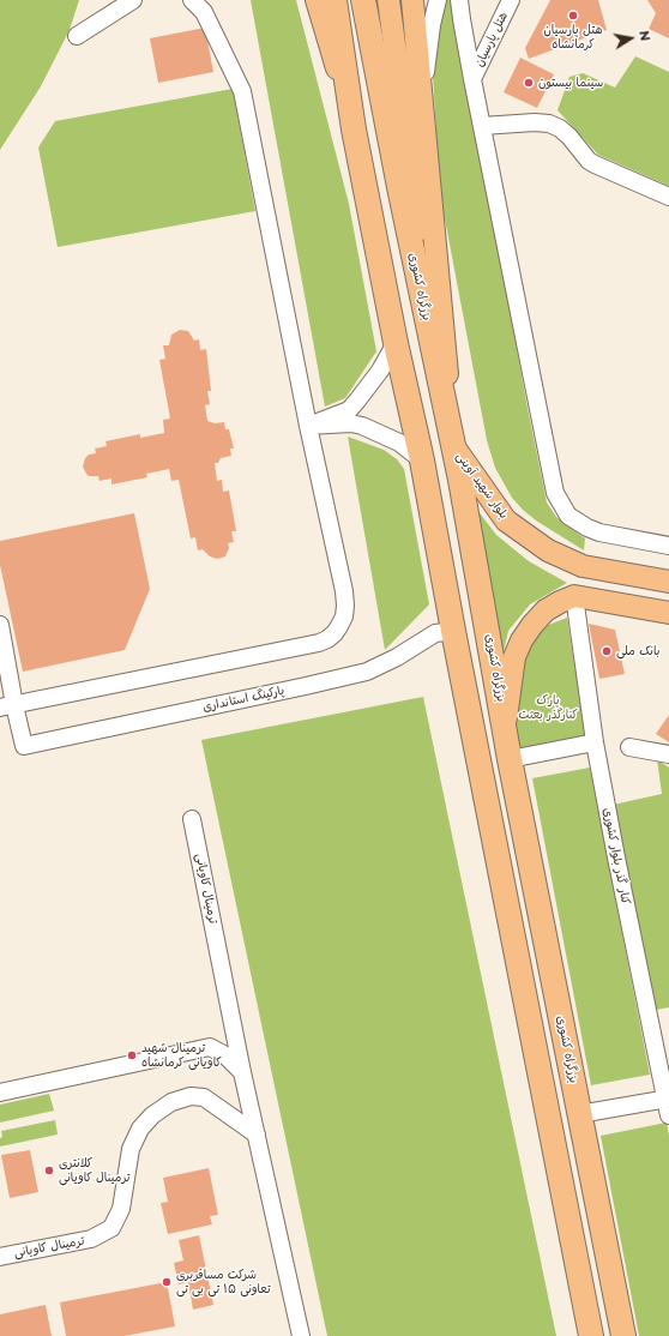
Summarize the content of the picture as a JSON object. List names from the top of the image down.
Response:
{
  "streets": {
    "highway": ["بزرگراه کشوری"],
    "main road": ["بلوار شهید آوینی"],
    "street": [
      "هتل پارسیان",
      "پارکینگ استانداری",
      "کنار گذر بلوار کشوری",
      "ترمینال کاویانی"
    ]
  },
  "crossings": [
    ["بزرگراه کشوری", "بلوار شهید آوینی"]
  ],
  "parks": ["پارک کنارگذر بعثت"],
  "places": [
    "هتل پارسیان کرمانشاه",
    "سینما بیستون",
    "بانک ملی",
    "ترمینال شهید کاویانی کرمانشاه",
    "کلانتری ترمینال کاویانی",
    "شرکت مسافربری تعاونی ۱۵ تی بی تی"
  ],
  "north": "right"
}
